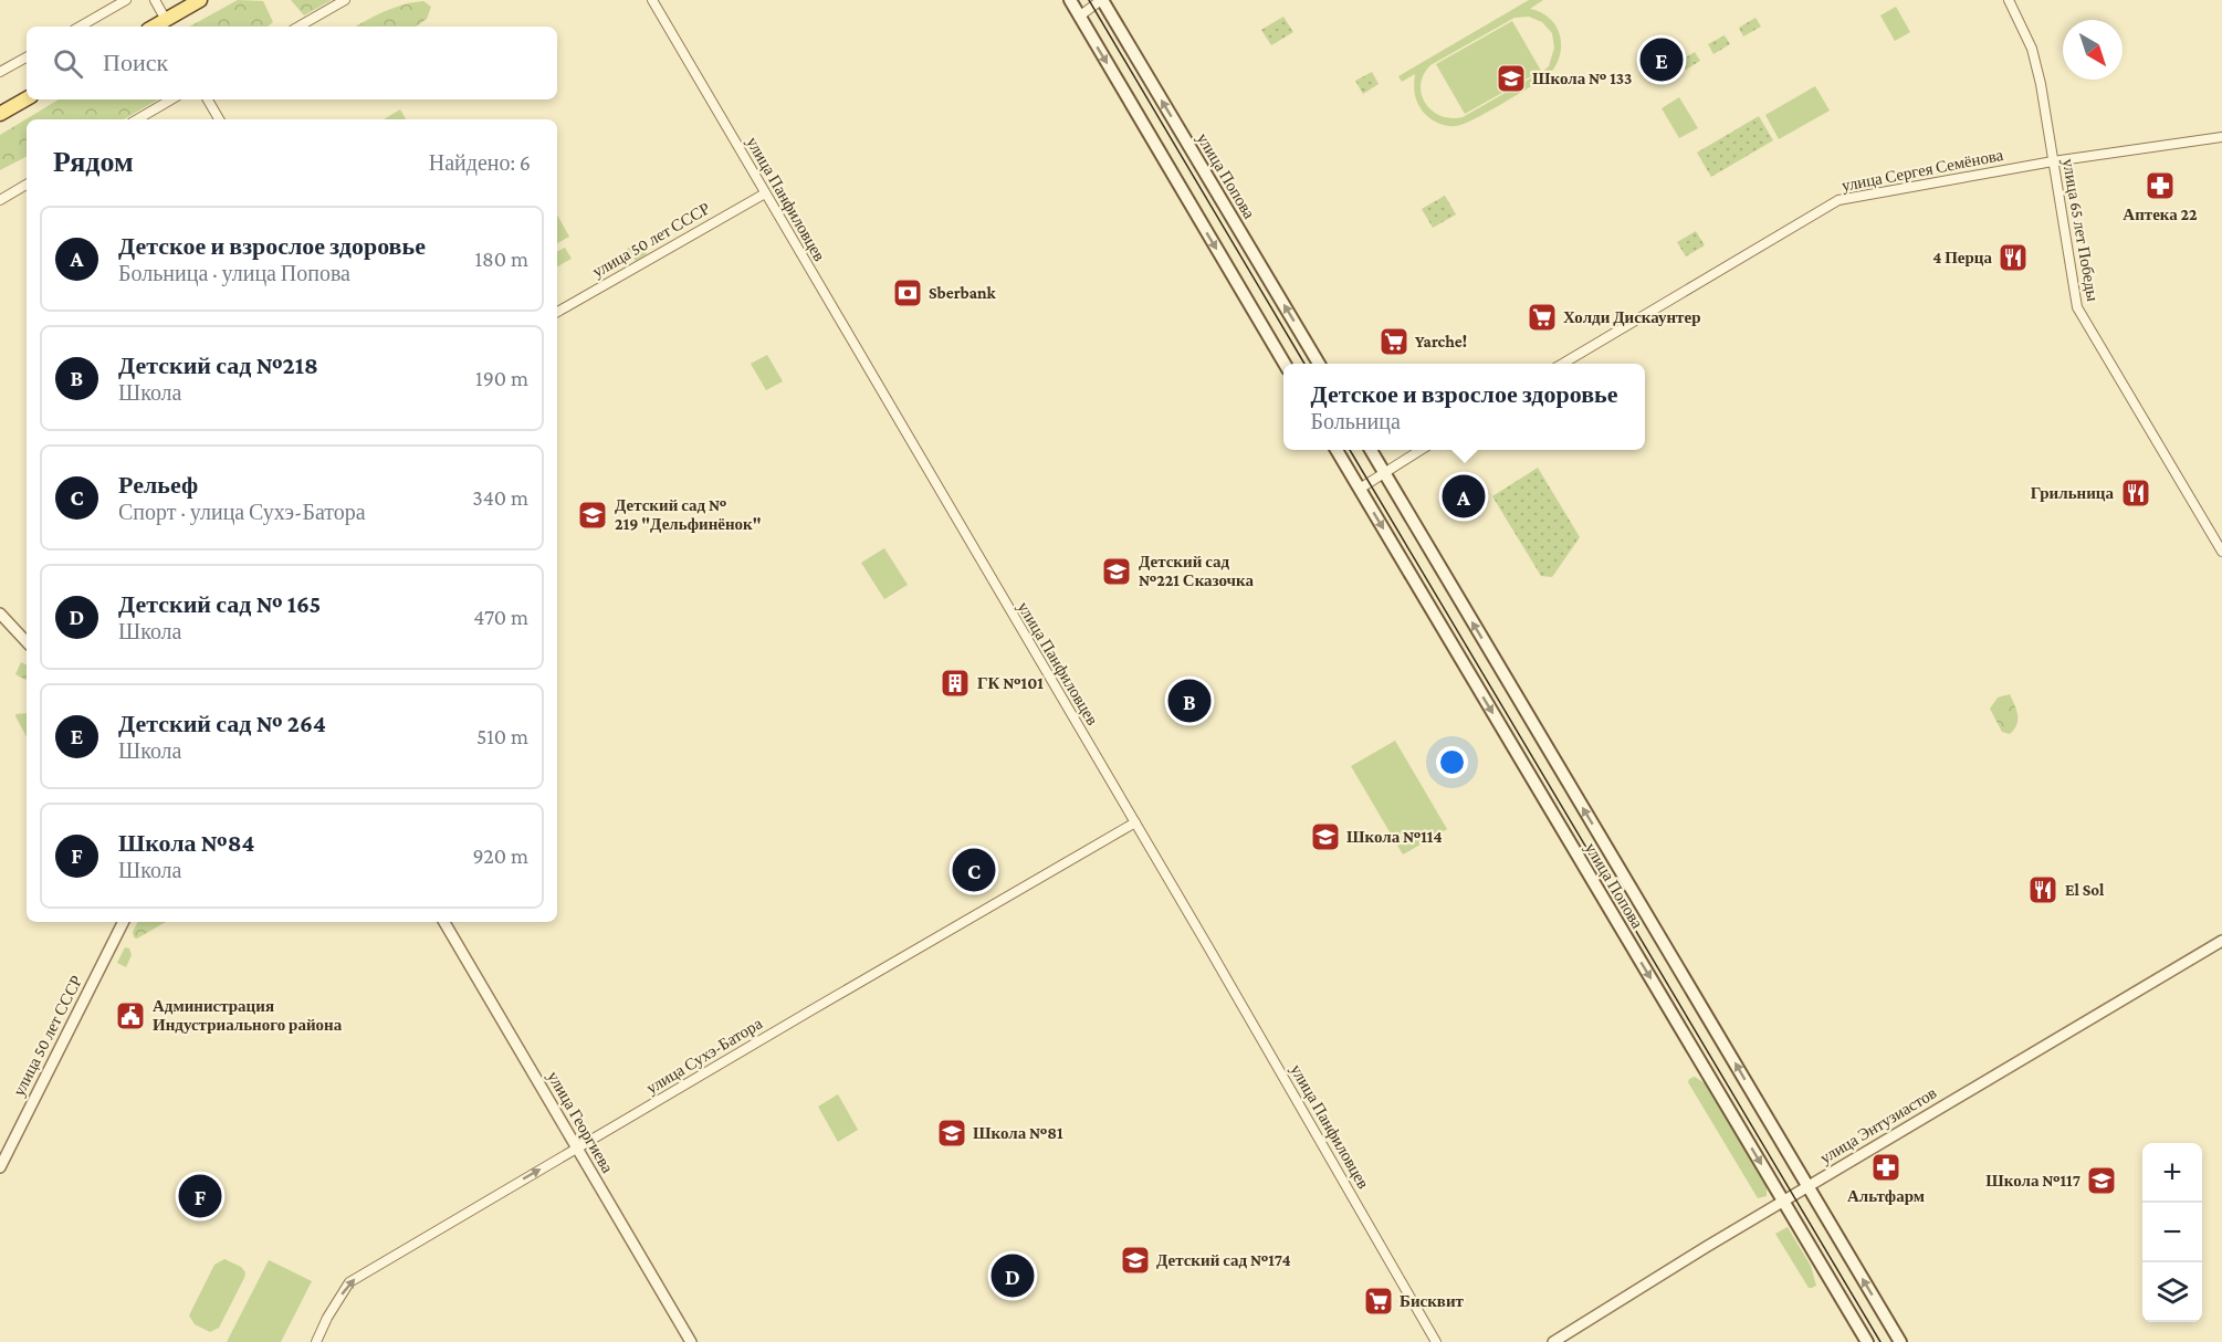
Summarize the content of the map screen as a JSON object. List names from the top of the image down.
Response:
{
  "streets": {
    "main road": ["улица Попова"],
    "street": [
      "улица Сергея Семёнова",
      "улица Панфиловцев",
      "улица 65 лет Победы",
      "улица 50 лет СССР",
      "улица Сухэ-Батора",
      "улица Георгиева",
      "улица Энтузиастов"
    ]
  },
  "crossings": [
    ["улица Сергея Семёнова", "улица 65 лет Победы"],
    ["улица Попова", "улица Энтузиастов"],
    ["улица Панфиловцев", "улица 50 лет СССР"],
    ["улица Панфиловцев", "улица Сухэ-Батора"],
    ["улица Сухэ-Батора", "улица Георгиева"]
  ],
  "places": {
    "school or university": [
      "Школа № 133",
      "Детский сад № 219 \"Дельфинёнок\"",
      "Детский сад №221 Сказочка",
      "Школа №114",
      "Школа №81",
      "Школа №117",
      "Детский сад №174"
    ],
    "pharmacy": ["Аптека 22", "Альтфарм"],
    "restaurant": ["4 Перца", "Грильница", "El Sol"],
    "bank": ["Sberbank"],
    "supermarket": ["Холди Дискаунтер", "Yarche!", "Бисквит"],
    "building": ["ГК №101"],
    "public building": ["Администрация Индустриального района"]
  },
  "north": "bottom right",
  "page": {
    "search": "Поиск",
    "pins": [
      "E",
      "A",
      "B",
      "C",
      "F",
      "D"
    ],
    "heading": ["Рядом", "Найдено: 6"],
    "list": [
      {
        "mark": "A",
        "name": "Детское и взрослое здоровье",
        "note": "Больница · улица Попова",
        "value": "180 m"
      },
      {
        "mark": "B",
        "name": "Детский сад №218",
        "note": "Школа",
        "value": "190 m"
      },
      {
        "mark": "C",
        "name": "Рельеф",
        "note": "Спорт · улица Сухэ-Батора",
        "value": "340 m"
      },
      {
        "mark": "D",
        "name": "Детский сад № 165",
        "note": "Школа",
        "value": "470 m"
      },
      {
        "mark": "E",
        "name": "Детский сад № 264",
        "note": "Школа",
        "value": "510 m"
      },
      {
        "mark": "F",
        "name": "Школа №84",
        "note": "Школа",
        "value": "920 m"
      }
    ],
    "popup": ["Детское и взрослое здоровье", "Больница"],
    "map_buttons": ["+", "−"]
  }
}
